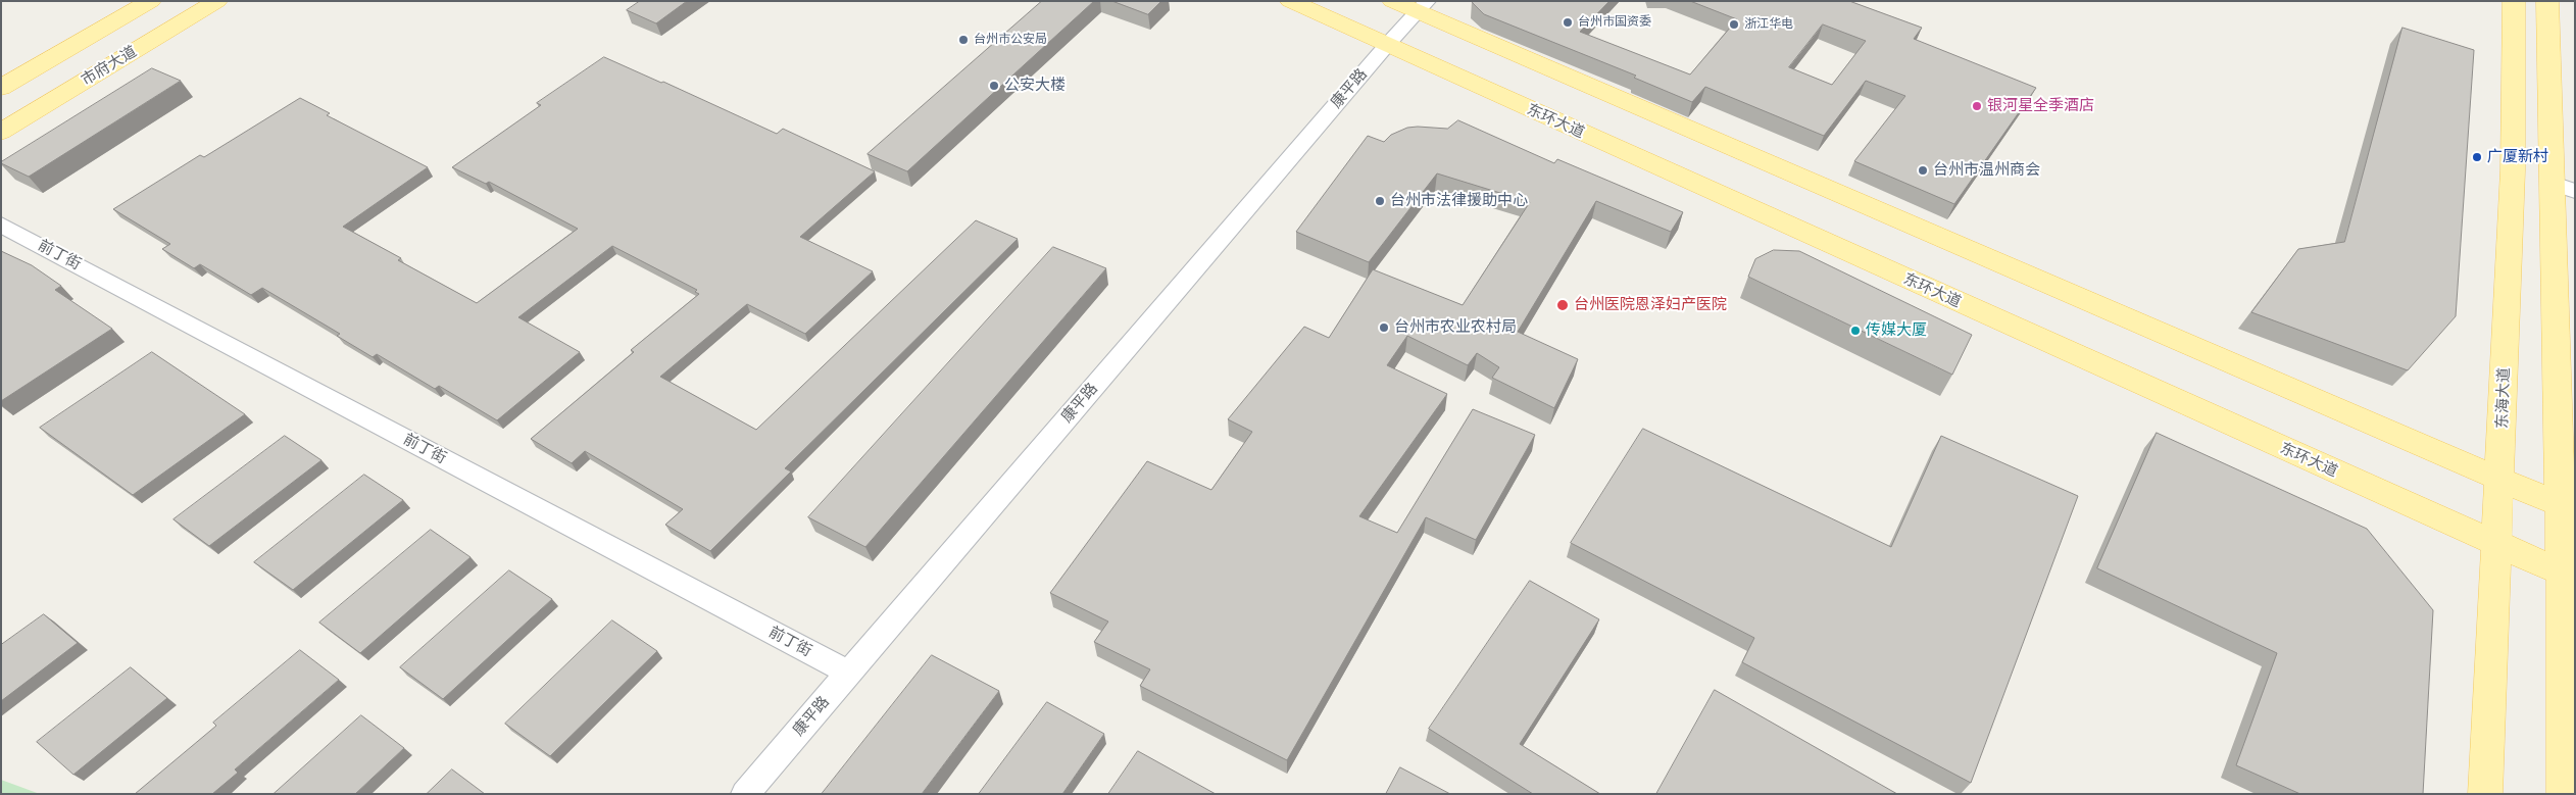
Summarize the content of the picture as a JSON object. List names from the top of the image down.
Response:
{
  "streets": {
    "main road": ["市府大道", "东环大道", "东海大道"],
    "street": ["康平路", "前丁街"]
  },
  "crossings": [
    ["康平路", "东环大道"],
    ["康平路", "前丁街"],
    ["东环大道", "东海大道"]
  ],
  "places": [
    "台州市国资委",
    "浙江华电",
    "台州市公安局",
    "公安大楼",
    "银河星全季酒店",
    "广厦新村",
    "台州市温州商会",
    "台州市法律援助中心",
    "台州医院恩泽妇产医院",
    "台州市农业农村局",
    "传媒大厦"
  ]
}
